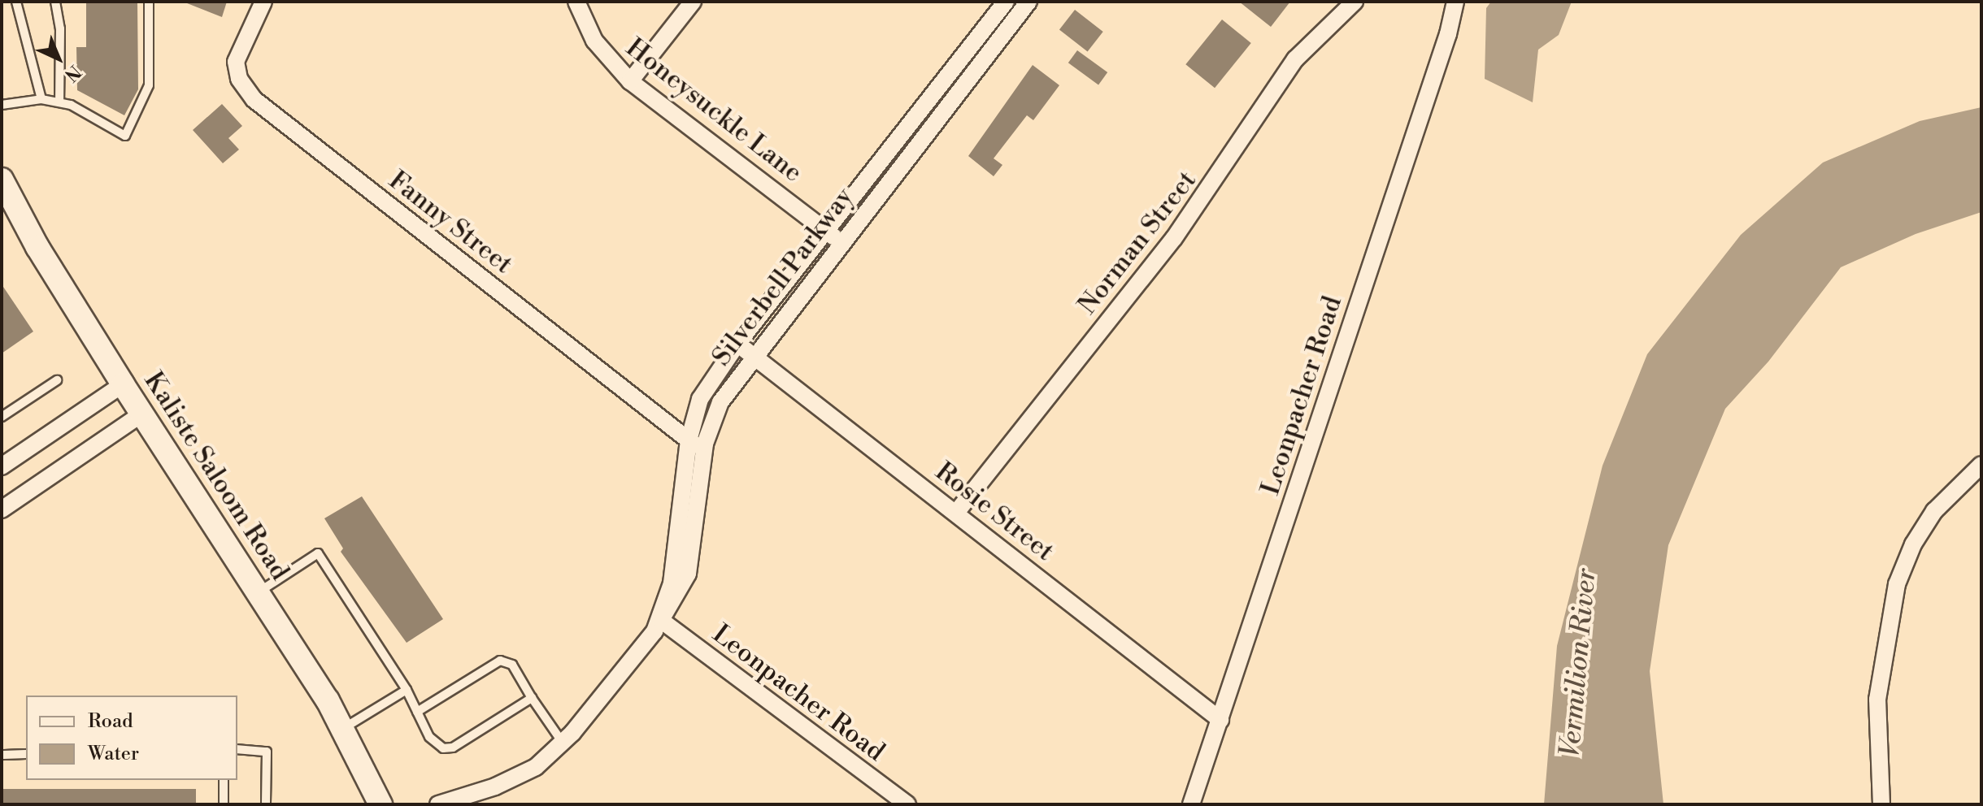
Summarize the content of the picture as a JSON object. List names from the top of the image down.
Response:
{
  "streets": {
    "main road": ["Kaliste Saloom Road"],
    "street": [
      "Honeysuckle Lane",
      "Fanny Street",
      "Norman Street",
      "Silverbell Parkway",
      "Leonpacher Road",
      "Rosie Street"
    ]
  },
  "crossings": [
    ["Honeysuckle Lane", "Silverbell Parkway"],
    ["Fanny Street", "Silverbell Parkway"],
    ["Norman Street", "Rosie Street"],
    ["Silverbell Parkway", "Leonpacher Road"],
    ["Silverbell Parkway", "Rosie Street"],
    ["Leonpacher Road", "Rosie Street"]
  ],
  "water": ["Vermilion River"],
  "legend": ["Road", "Water"],
  "north": "bottom right"
}
